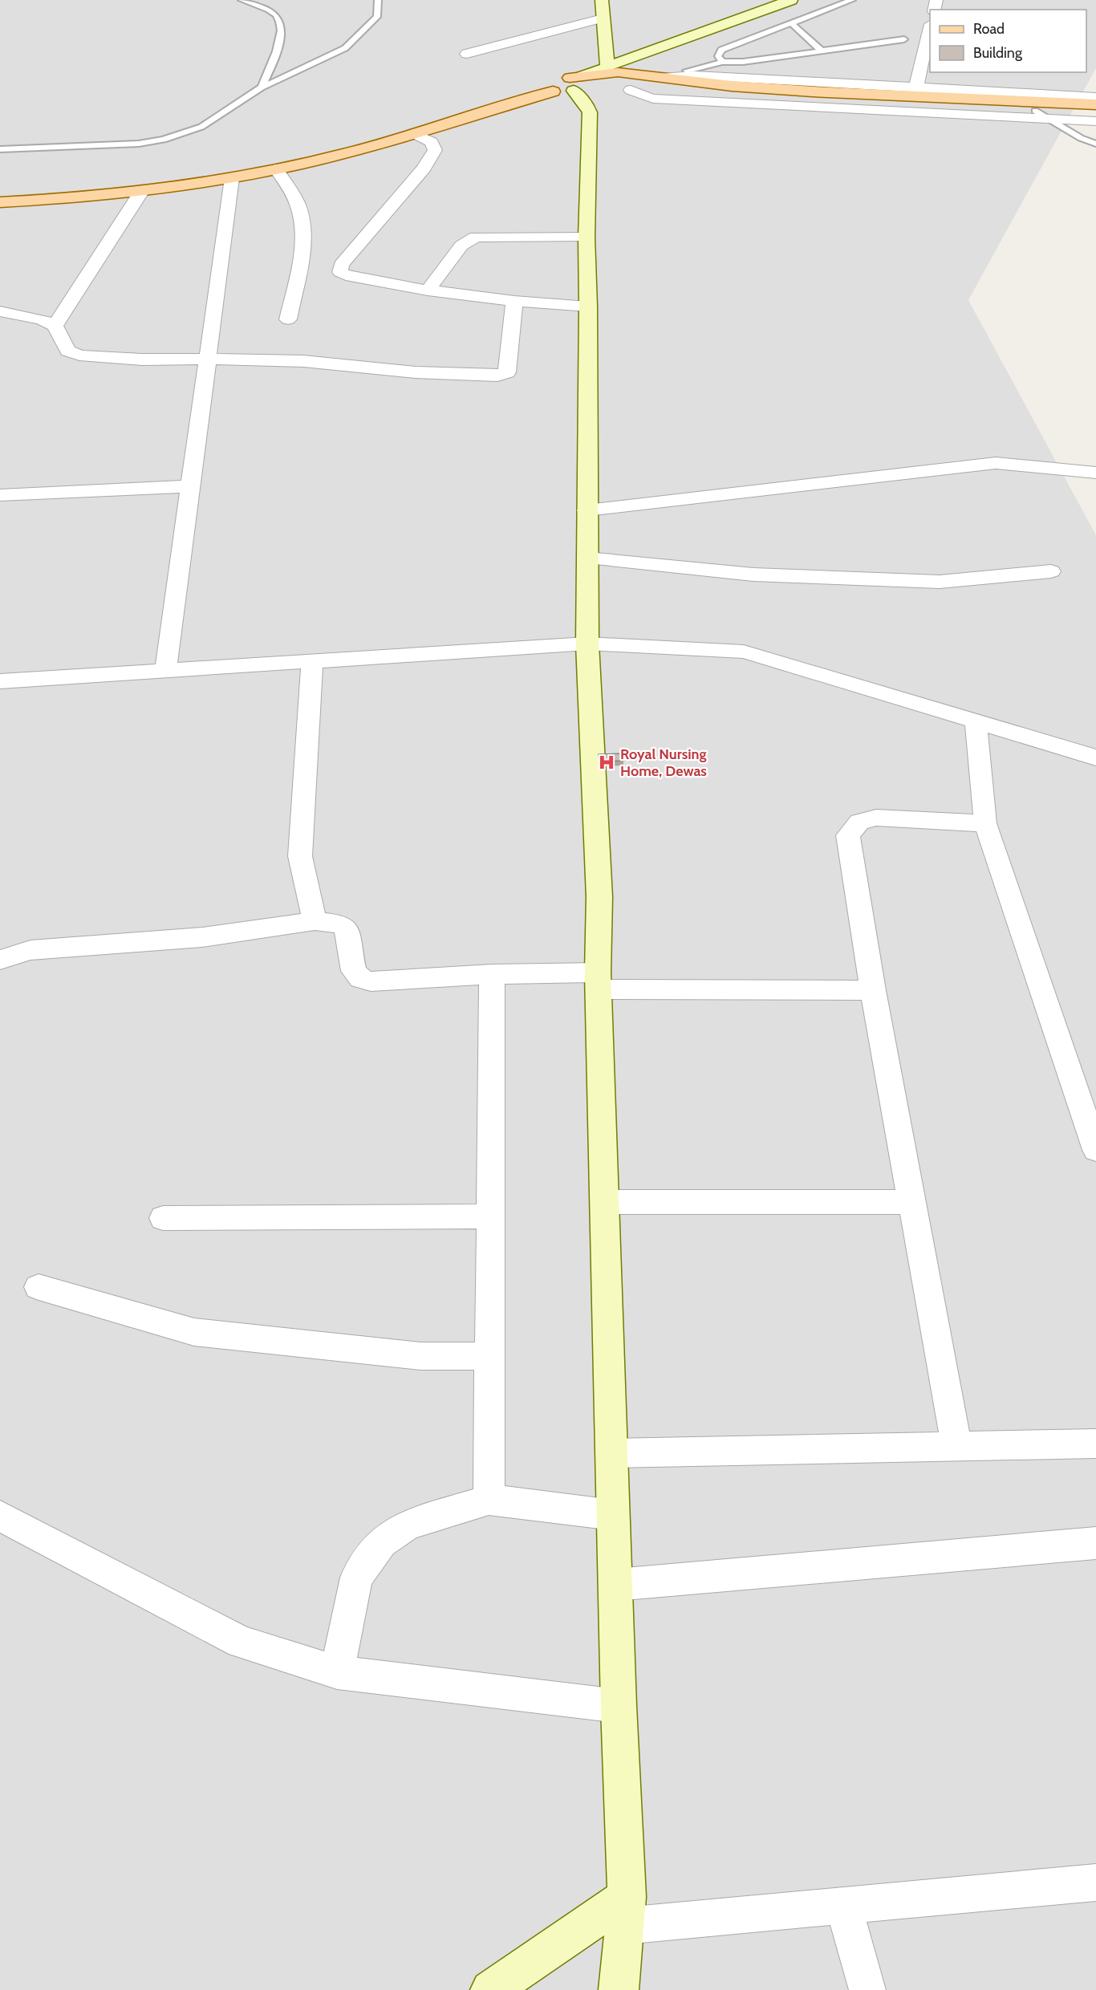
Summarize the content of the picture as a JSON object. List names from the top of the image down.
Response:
{
  "places": {
    "hospital": ["Royal Nursing Home, Dewas"]
  },
  "legend": ["Road", "Building"]
}
